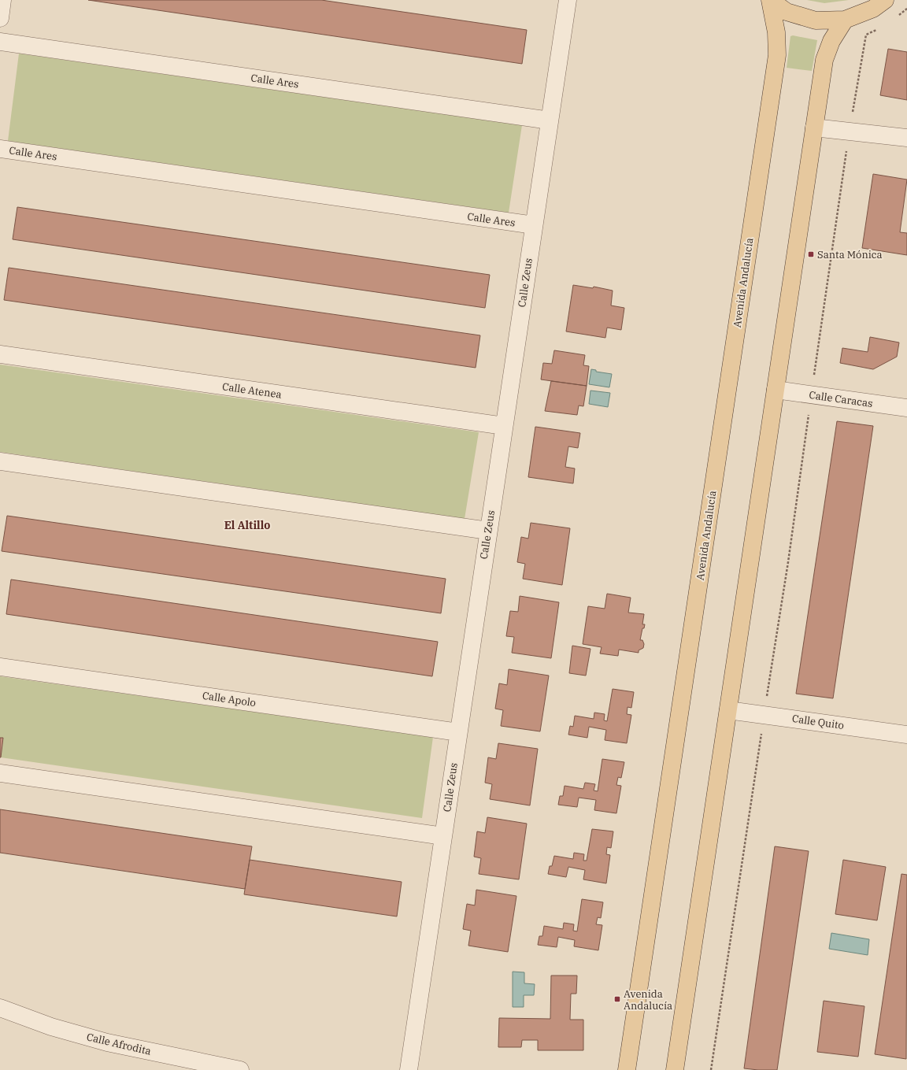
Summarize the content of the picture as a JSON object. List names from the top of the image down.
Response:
{
  "streets": {
    "main road": ["Avenida Andalucía"],
    "street": [
      "Calle Ares",
      "Calle Zeus",
      "Calle Atenea",
      "Calle Caracas",
      "Calle Apolo",
      "Calle Quito",
      "Calle Afrodita"
    ]
  },
  "crossings": [
    ["Calle Ares", "Calle Zeus"],
    ["Calle Zeus", "Calle Atenea"],
    ["Calle Zeus", "Calle Apolo"]
  ],
  "districts": ["El Altillo"],
  "places": {
    "transit": ["Santa Mónica", "Avenida Andalucía"]
  }
}
